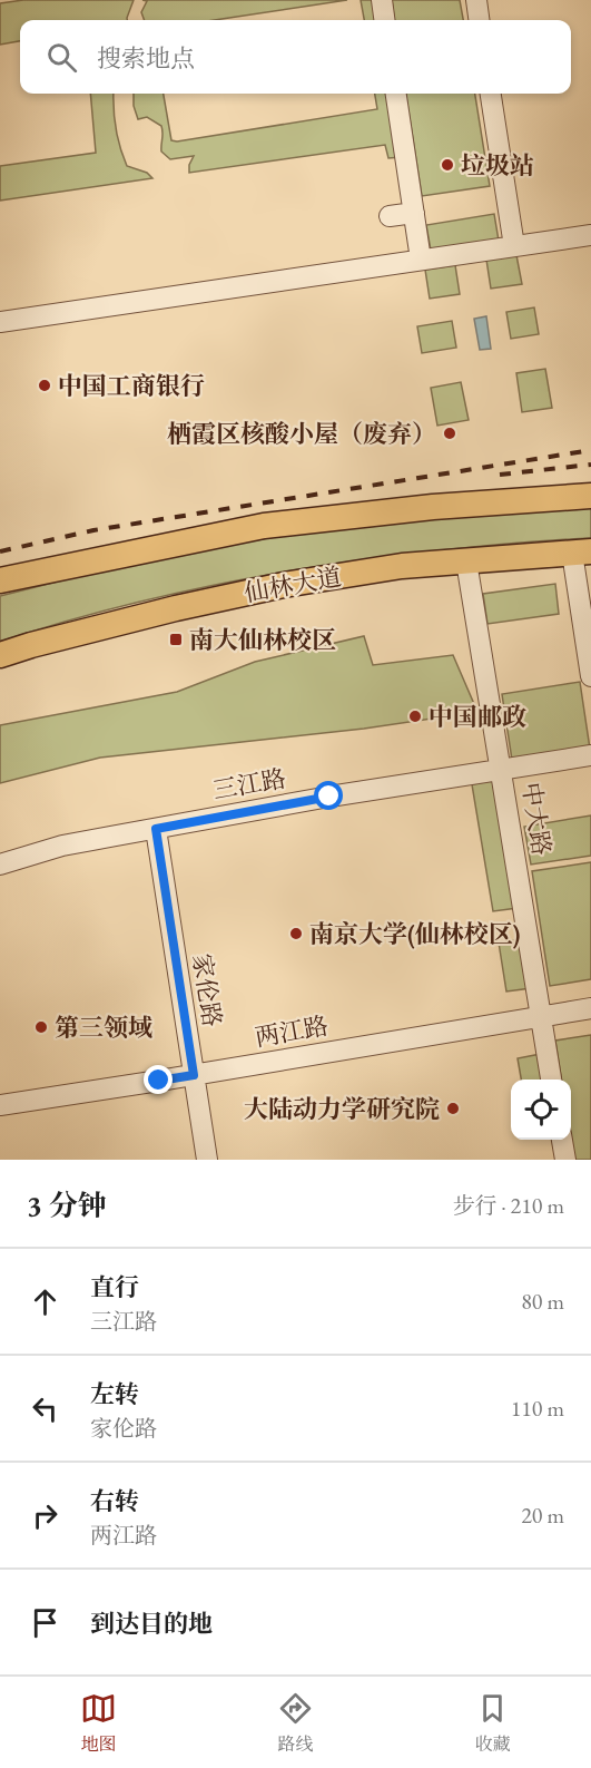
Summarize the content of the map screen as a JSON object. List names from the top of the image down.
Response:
{
  "streets": {
    "main road": ["仙林大道"],
    "street": [
      "三江路",
      "中大路",
      "家伦路",
      "两江路"
    ]
  },
  "crossings": [
    ["仙林大道", "中大路"],
    ["三江路", "中大路"],
    ["三江路", "家伦路"],
    ["中大路", "两江路"],
    ["家伦路", "两江路"]
  ],
  "places": {
    "other": [
      "垃圾站",
      "中国工商银行",
      "栖霞区核酸小屋（废弃）",
      "中国邮政",
      "南京大学(仙林校区)",
      "第三领域",
      "大陆动力学研究院"
    ],
    "transit": ["南大仙林校区"]
  },
  "page": {
    "search": "搜索地点",
    "heading": ["3 分钟", "步行 · 210 m"],
    "list": [
      ["直行", "三江路", "80 m"],
      ["左转", "家伦路", "110 m"],
      ["右转", "两江路", "20 m"],
      "到达目的地"
    ],
    "nav": ["地图", "路线", "收藏"]
  }
}
